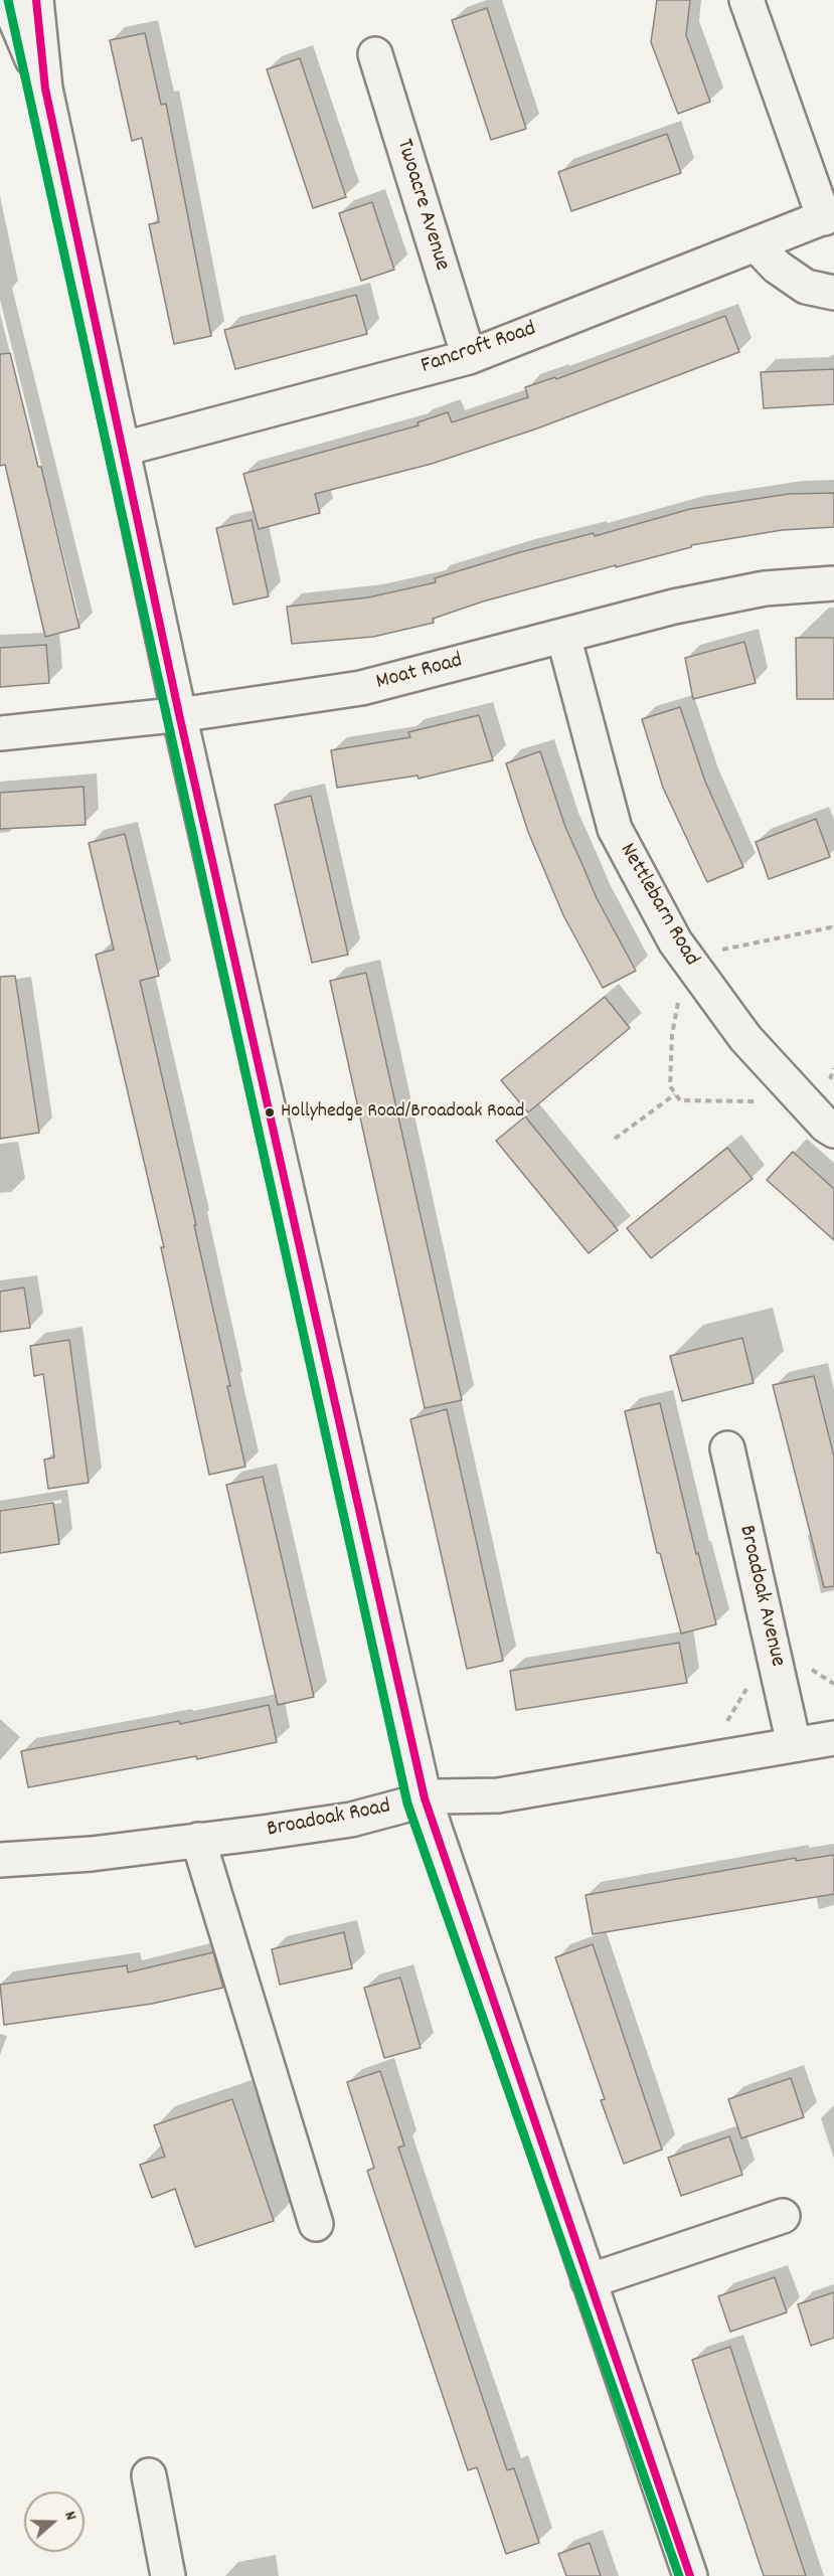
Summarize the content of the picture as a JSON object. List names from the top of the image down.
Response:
{
  "streets": {
    "street": [
      "Twoacre Avenue",
      "Fancroft Road",
      "Moat Road",
      "Nettlebarn Road",
      "Broadoak Avenue",
      "Broadoak Road"
    ]
  },
  "crossings": [
    ["Twoacre Avenue", "Fancroft Road"],
    ["Moat Road", "Nettlebarn Road"],
    ["Broadoak Avenue", "Broadoak Road"]
  ],
  "places": ["Hollyhedge Road/Broadoak Road"],
  "north": "right"
}
